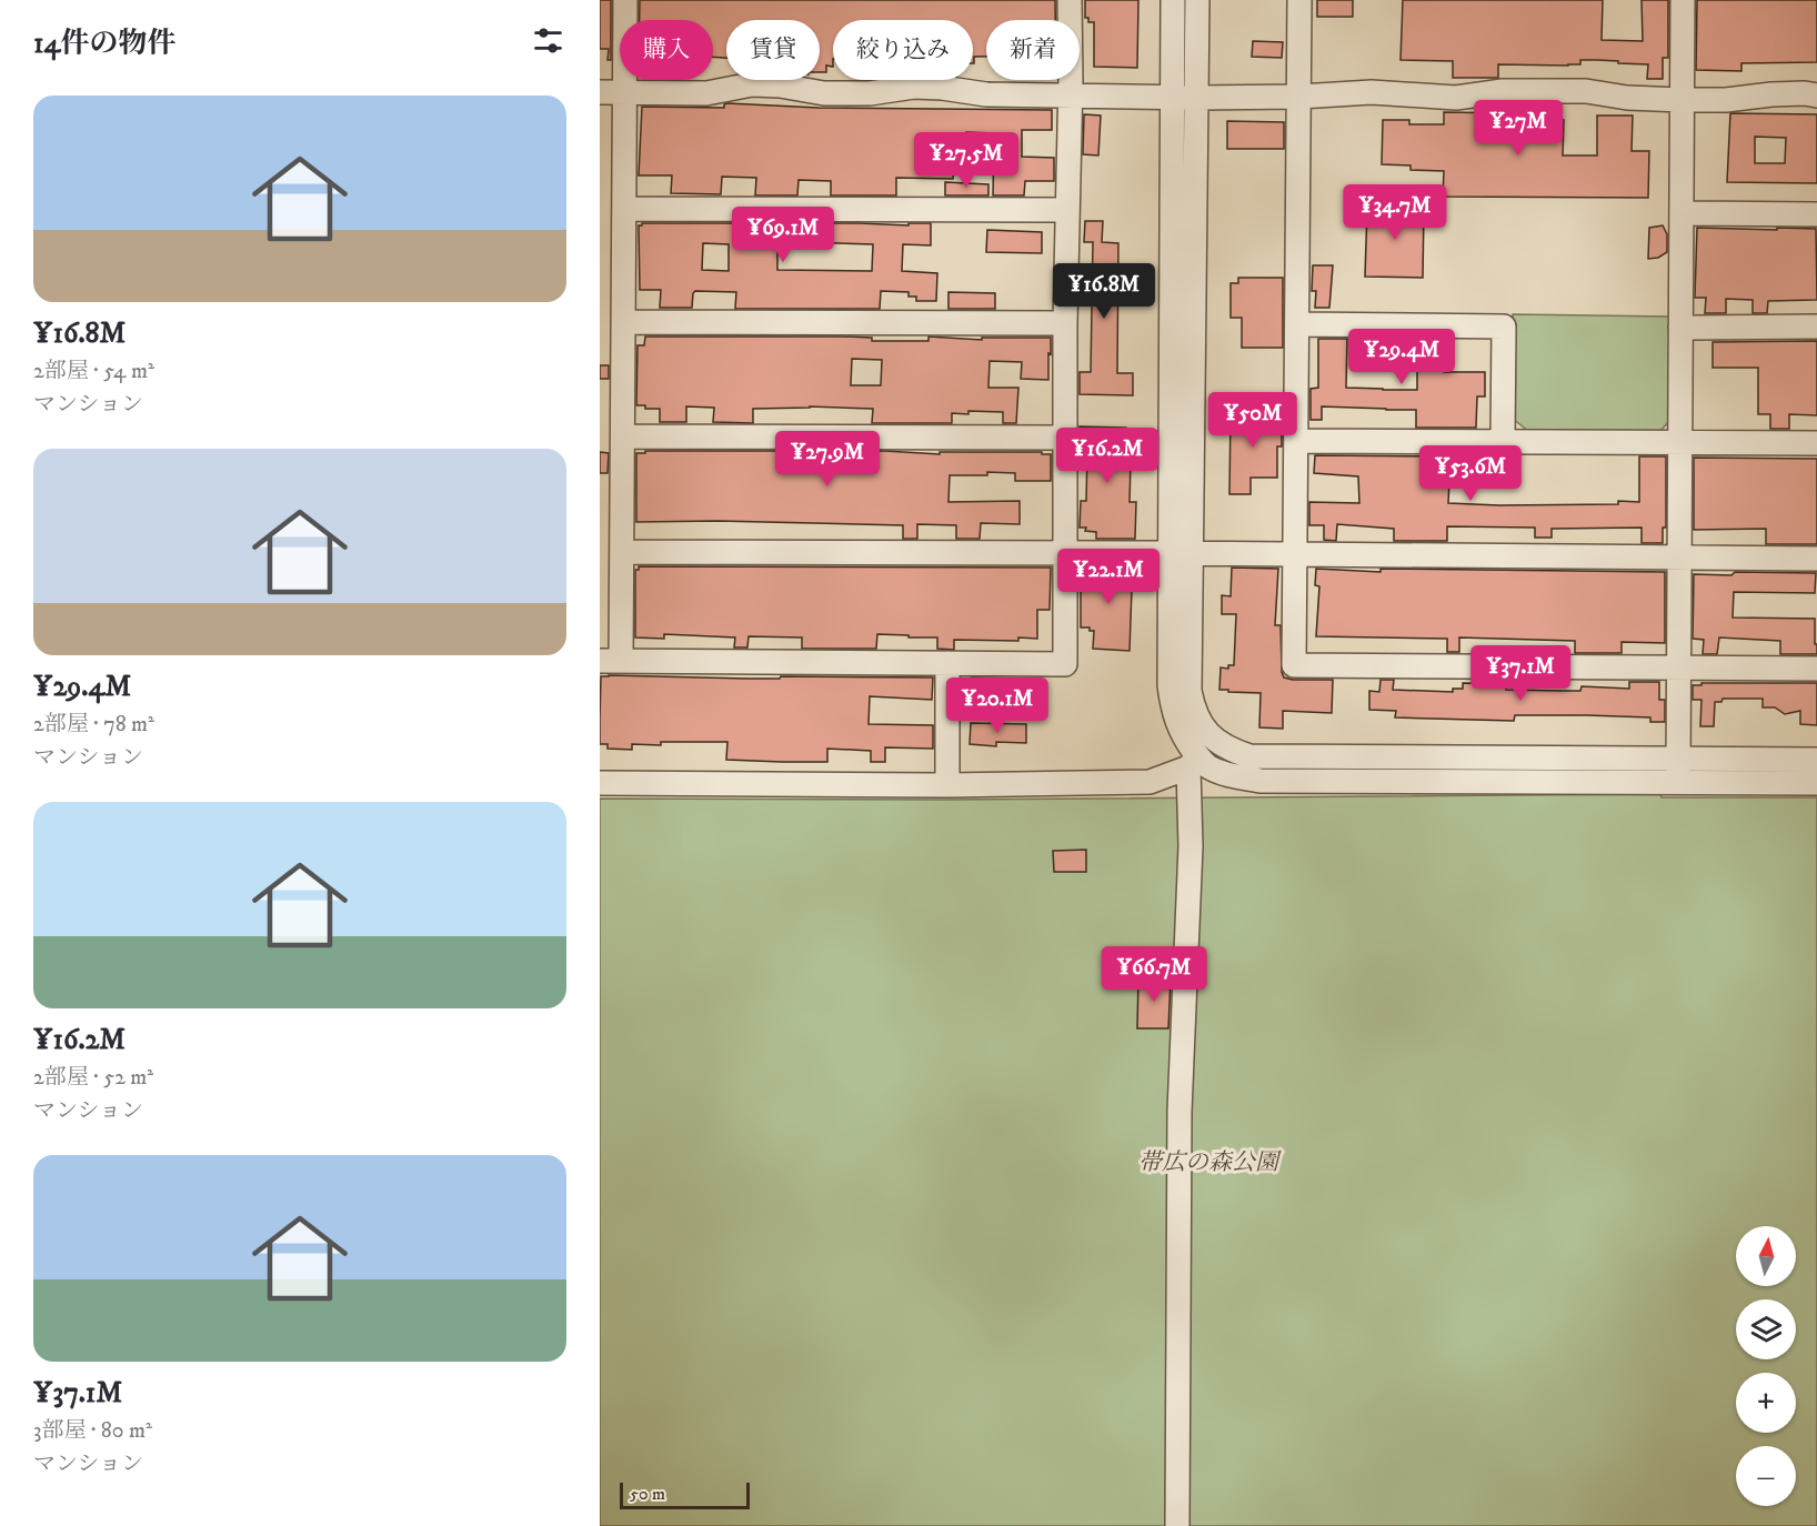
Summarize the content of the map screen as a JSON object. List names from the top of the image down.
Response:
{
  "parks": ["帯広の森公園"],
  "scale_bar": "50 m",
  "north": "top",
  "page": {
    "heading": "14件の物件",
    "chip": [
      "購入",
      "賃貸",
      "絞り込み",
      "新着"
    ],
    "list": [
      {
        "name": "¥16.8M",
        "note": "2部屋 · 54 m² · マンション"
      },
      {
        "name": "¥29.4M",
        "note": "2部屋 · 78 m² · マンション"
      },
      {
        "name": "¥16.2M",
        "note": "2部屋 · 52 m² · マンション"
      },
      {
        "name": "¥37.1M",
        "note": "3部屋 · 80 m² · マンション"
      }
    ],
    "price": [
      "¥27M",
      "¥27.5M",
      "¥34.7M",
      "¥69.1M",
      "¥16.8M",
      "¥29.4M",
      "¥50M",
      "¥16.2M",
      "¥27.9M",
      "¥53.6M",
      "¥22.1M",
      "¥37.1M",
      "¥20.1M",
      "¥66.7M"
    ],
    "map_buttons": ["+", "−"],
    "scale": "50 m"
  }
}
